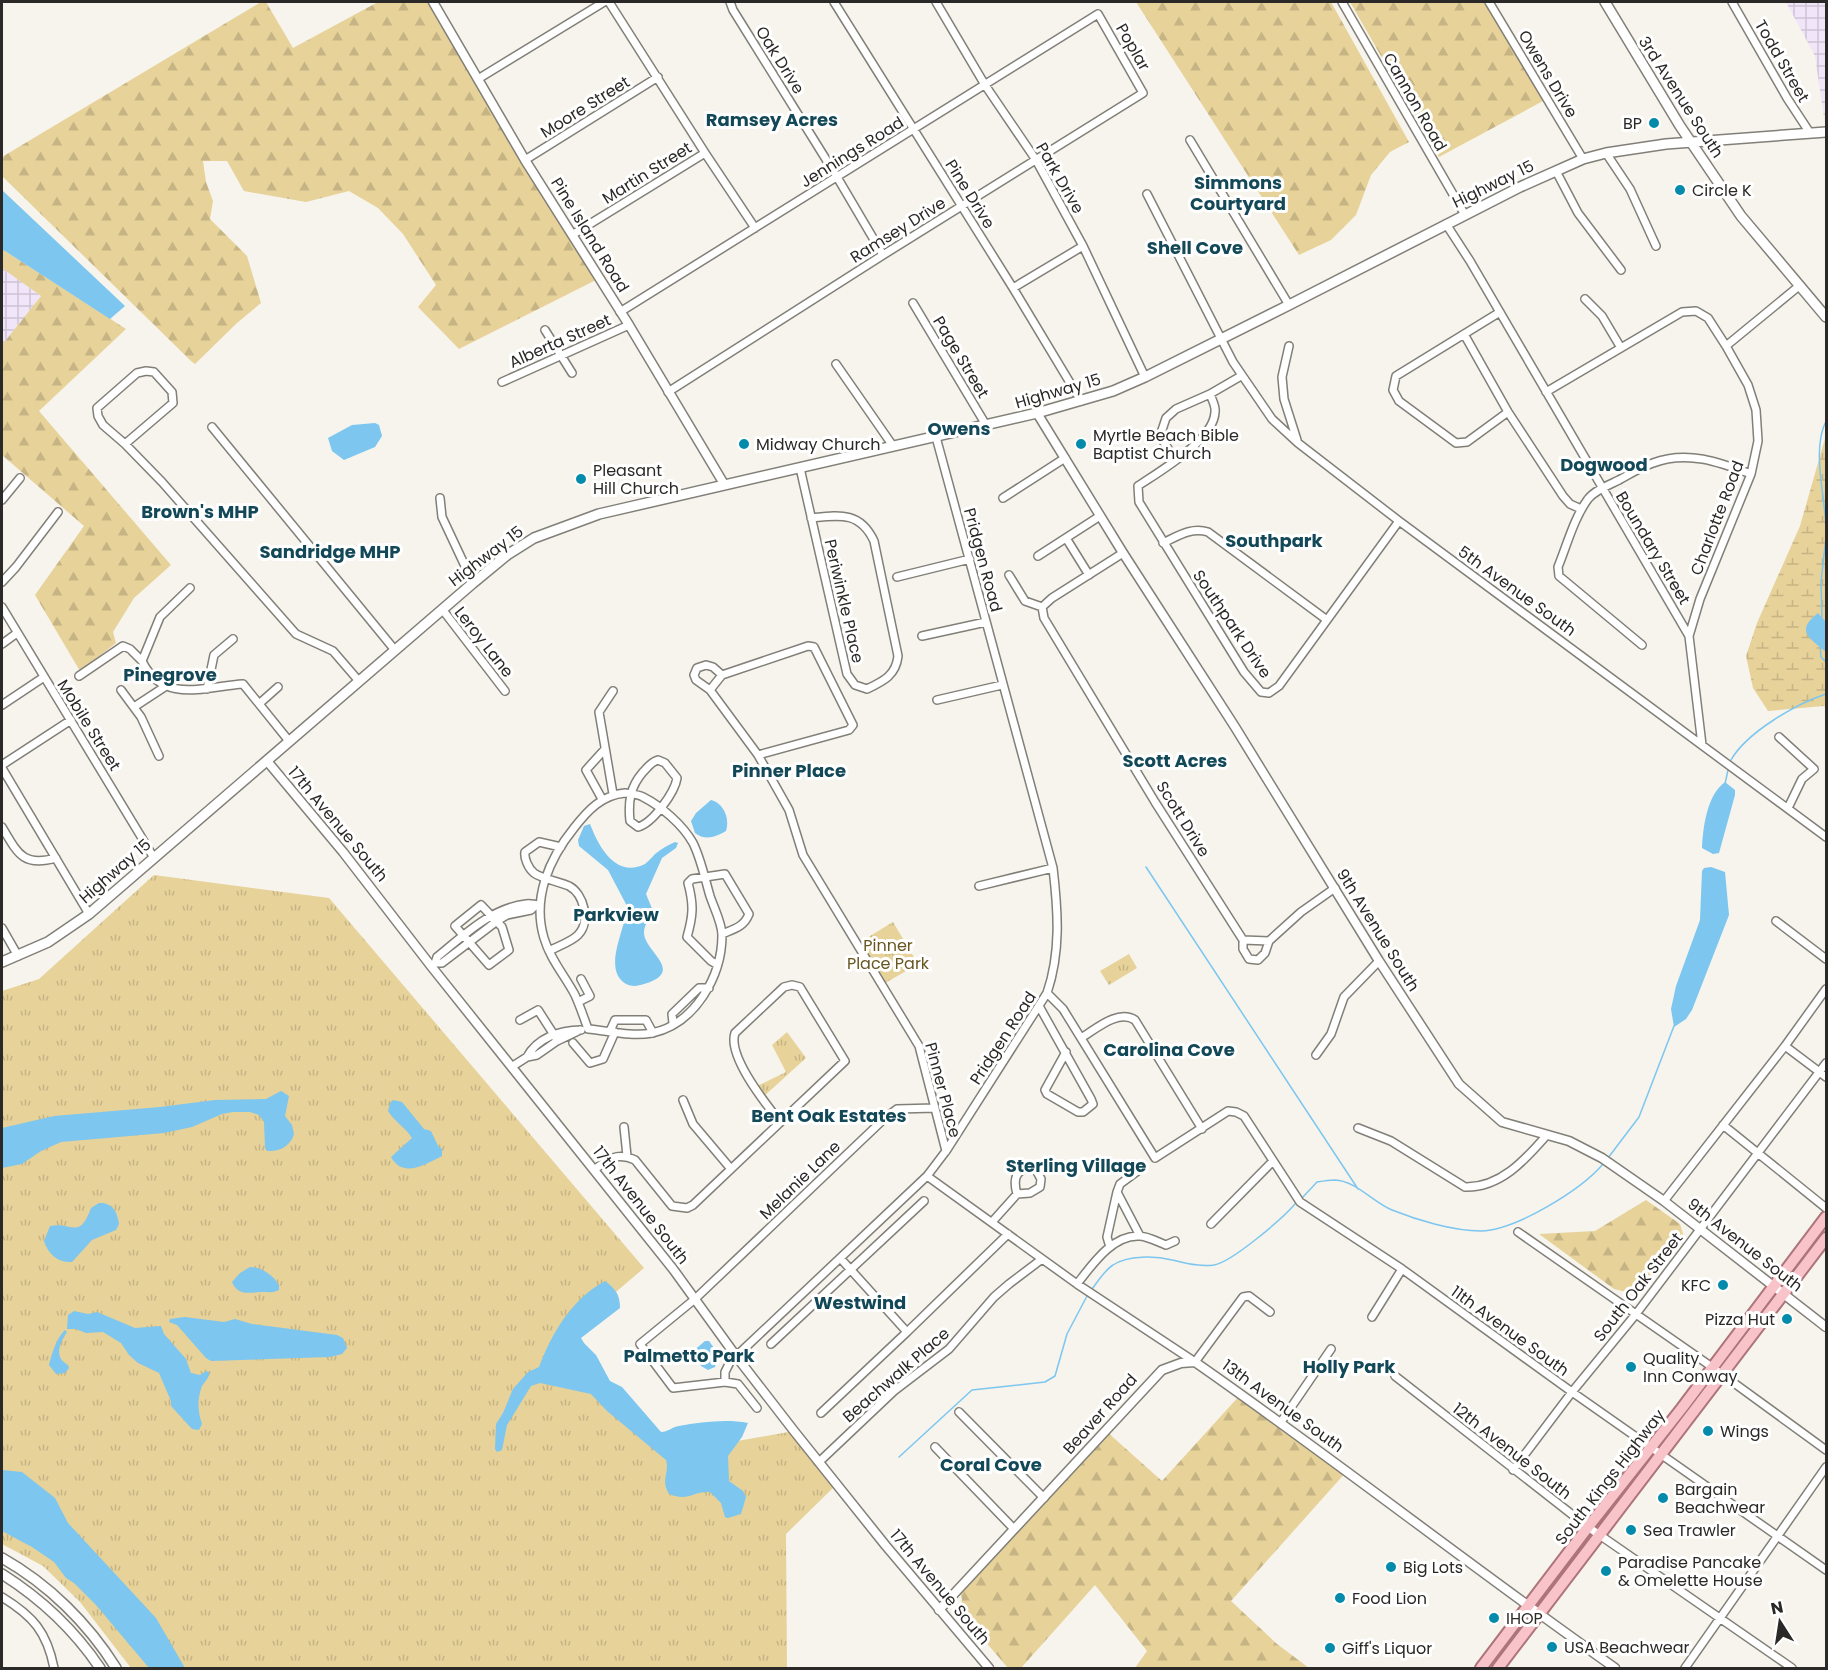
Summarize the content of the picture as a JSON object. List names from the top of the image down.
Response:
{
  "streets": {
    "main road": ["3rd Avenue South", "Highway 15", "South Kings Highway"],
    "street": [
      "Poplar",
      "Oak Drive",
      "Todd Street",
      "Owens Drive",
      "Cannon Road",
      "Moore Street",
      "Jennings Road",
      "Martin Street",
      "Park Drive",
      "Pine Drive",
      "Ramsey Drive",
      "Pine Island Road",
      "Alberta Street",
      "Page Street",
      "Charlotte Road",
      "Boundary Street",
      "Pridgen Road",
      "5th Avenue South",
      "Periwinkle Place",
      "Southpark Drive",
      "Leroy Lane",
      "Mobile Street",
      "Scott Drive",
      "17th Avenue South",
      "9th Avenue South",
      "Pinner Place",
      "Melanie Lane",
      "South Oak Street",
      "11th Avenue South",
      "Beachwalk Place",
      "13th Avenue South",
      "Beaver Road",
      "12th Avenue South"
    ]
  },
  "crossings": [
    ["Poplar", "Jennings Road"],
    ["Poplar", "Ramsey Drive"],
    ["Oak Drive", "Jennings Road"],
    ["Oak Drive", "Ramsey Drive"],
    ["Todd Street", "Highway 15"],
    ["Owens Drive", "Highway 15"],
    ["3rd Avenue South", "Highway 15"],
    ["Cannon Road", "Highway 15"],
    ["Moore Street", "Pine Island Road"],
    ["Jennings Road", "Park Drive"],
    ["Jennings Road", "Pine Drive"],
    ["Jennings Road", "Pine Island Road"],
    ["Martin Street", "Pine Island Road"],
    ["Park Drive", "Highway 15"],
    ["Park Drive", "Ramsey Drive"],
    ["Highway 15", "Pine Drive"],
    ["Highway 15", "Pine Island Road"],
    ["Highway 15", "Page Street"],
    ["Highway 15", "Boundary Street"],
    ["Highway 15", "Pridgen Road"],
    ["Highway 15", "5th Avenue South"],
    ["Highway 15", "Periwinkle Place"],
    ["Highway 15", "Leroy Lane"],
    ["Highway 15", "Mobile Street"],
    ["Highway 15", "17th Avenue South"],
    ["Highway 15", "9th Avenue South"],
    ["Pine Drive", "Ramsey Drive"],
    ["Ramsey Drive", "Pine Island Road"],
    ["Pine Island Road", "Alberta Street"],
    ["Charlotte Road", "Boundary Street"],
    ["Boundary Street", "5th Avenue South"],
    ["Pridgen Road", "17th Avenue South"],
    ["Pridgen Road", "Pinner Place"],
    ["Pridgen Road", "13th Avenue South"],
    ["5th Avenue South", "Southpark Drive"],
    ["17th Avenue South", "Melanie Lane"],
    ["17th Avenue South", "Beachwalk Place"],
    ["17th Avenue South", "Beaver Road"],
    ["9th Avenue South", "South Oak Street"],
    ["9th Avenue South", "South Kings Highway"],
    ["Pinner Place", "Melanie Lane"],
    ["South Oak Street", "11th Avenue South"],
    ["South Oak Street", "12th Avenue South"],
    ["11th Avenue South", "South Kings Highway"],
    ["Beachwalk Place", "13th Avenue South"],
    ["13th Avenue South", "Beaver Road"],
    ["13th Avenue South", "South Kings Highway"],
    ["12th Avenue South", "South Kings Highway"]
  ],
  "districts": [
    "Ramsey Acres",
    "Simmons Courtyard",
    "Shell Cove",
    "Owens",
    "Dogwood",
    "Brown's MHP",
    "Southpark",
    "Sandridge MHP",
    "Pinegrove",
    "Scott Acres",
    "Pinner Place",
    "Parkview",
    "Carolina Cove",
    "Bent Oak Estates",
    "Sterling Village",
    "Westwind",
    "Palmetto Park",
    "Holly Park",
    "Coral Cove"
  ],
  "parks": ["Pinner Place Park"],
  "places": [
    "BP",
    "Circle K",
    "Midway Church",
    "Myrtle Beach Bible Baptist Church",
    "Pleasant Hill Church",
    "KFC",
    "Pizza Hut",
    "Quality Inn Conway",
    "Wings",
    "Bargain Beachwear",
    "Sea Trawler",
    "Big Lots",
    "Paradise Pancake & Omelette House",
    "Food Lion",
    "IHOP",
    "USA Beachwear",
    "Giff's Liquor"
  ],
  "north": "top"
}
